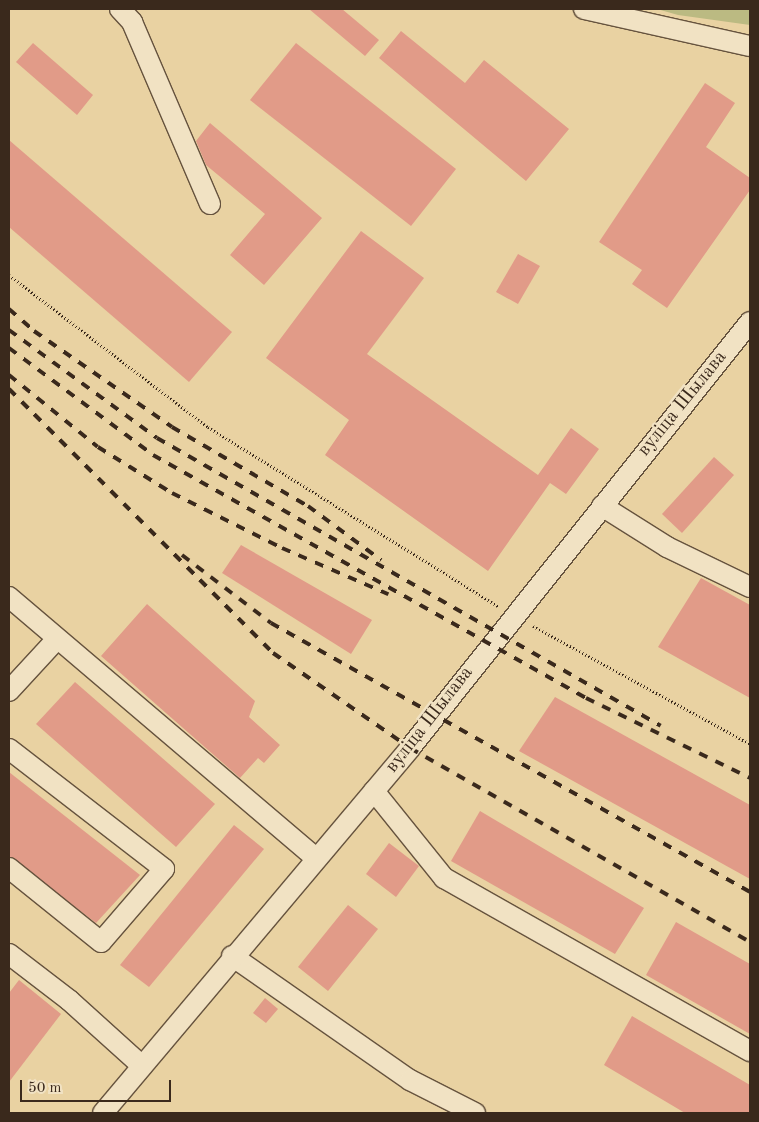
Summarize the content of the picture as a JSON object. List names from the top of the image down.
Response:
{
  "streets": {
    "street": ["вуліца Шылава"]
  },
  "scale_bar": "50 m"
}
